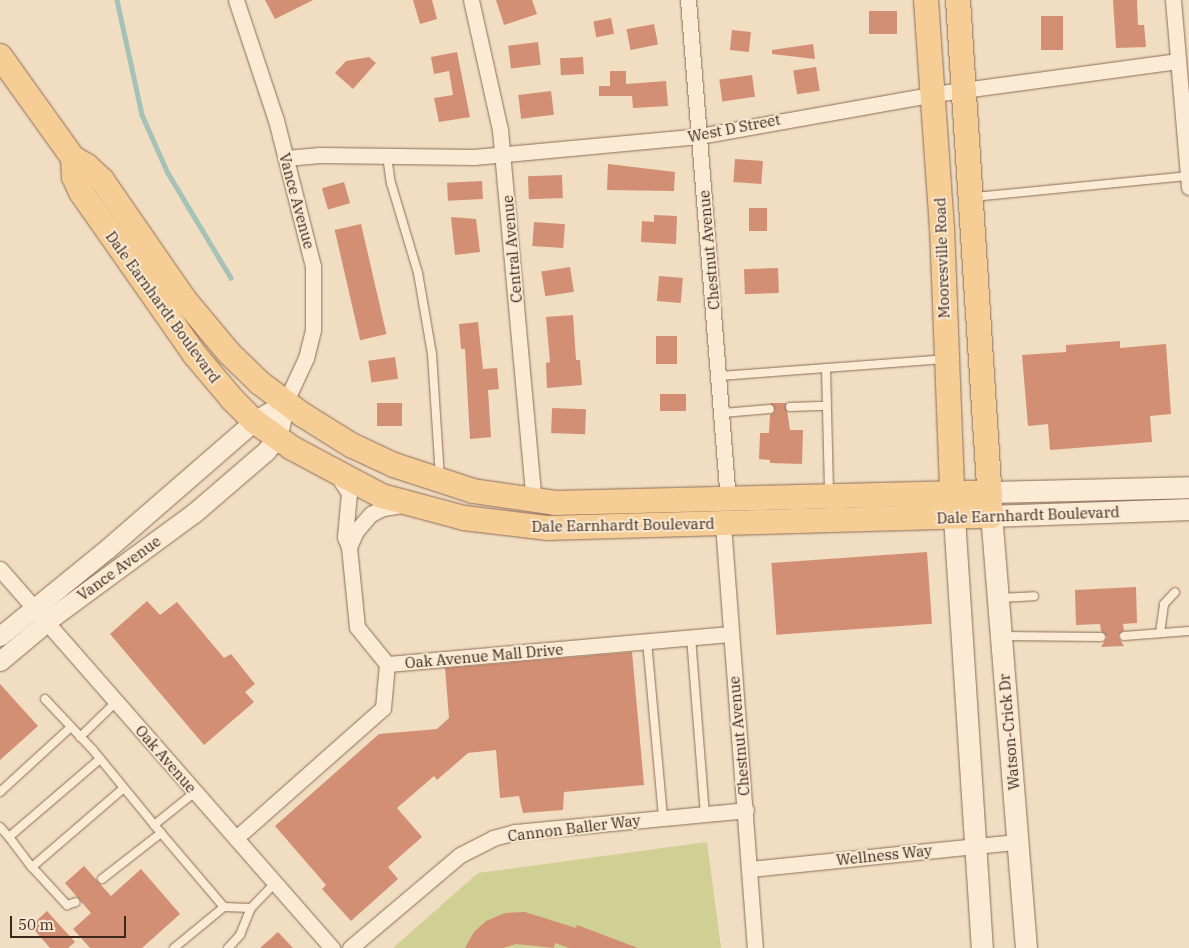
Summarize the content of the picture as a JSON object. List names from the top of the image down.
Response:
{
  "streets": {
    "main road": ["Mooresville Road", "Dale Earnhardt Boulevard", "Watson-Crick Dr"],
    "street": [
      "West D Street",
      "Vance Avenue",
      "Central Avenue",
      "Chestnut Avenue",
      "Oak Avenue Mall Drive",
      "Oak Avenue",
      "Cannon Baller Way",
      "Wellness Way"
    ]
  },
  "crossings": [
    ["West D Street", "Vance Avenue"],
    ["West D Street", "Central Avenue"],
    ["West D Street", "Chestnut Avenue"],
    ["West D Street", "Mooresville Road"],
    ["Vance Avenue", "Dale Earnhardt Boulevard"],
    ["Vance Avenue", "Oak Avenue"],
    ["Central Avenue", "Dale Earnhardt Boulevard"],
    ["Chestnut Avenue", "Dale Earnhardt Boulevard"],
    ["Chestnut Avenue", "Oak Avenue Mall Drive"],
    ["Chestnut Avenue", "Cannon Baller Way"],
    ["Chestnut Avenue", "Wellness Way"],
    ["Mooresville Road", "Dale Earnhardt Boulevard"],
    ["Dale Earnhardt Boulevard", "Watson-Crick Dr"],
    ["Oak Avenue Mall Drive", "Oak Avenue"],
    ["Watson-Crick Dr", "Wellness Way"]
  ],
  "scale_bar": "50 m"
}
